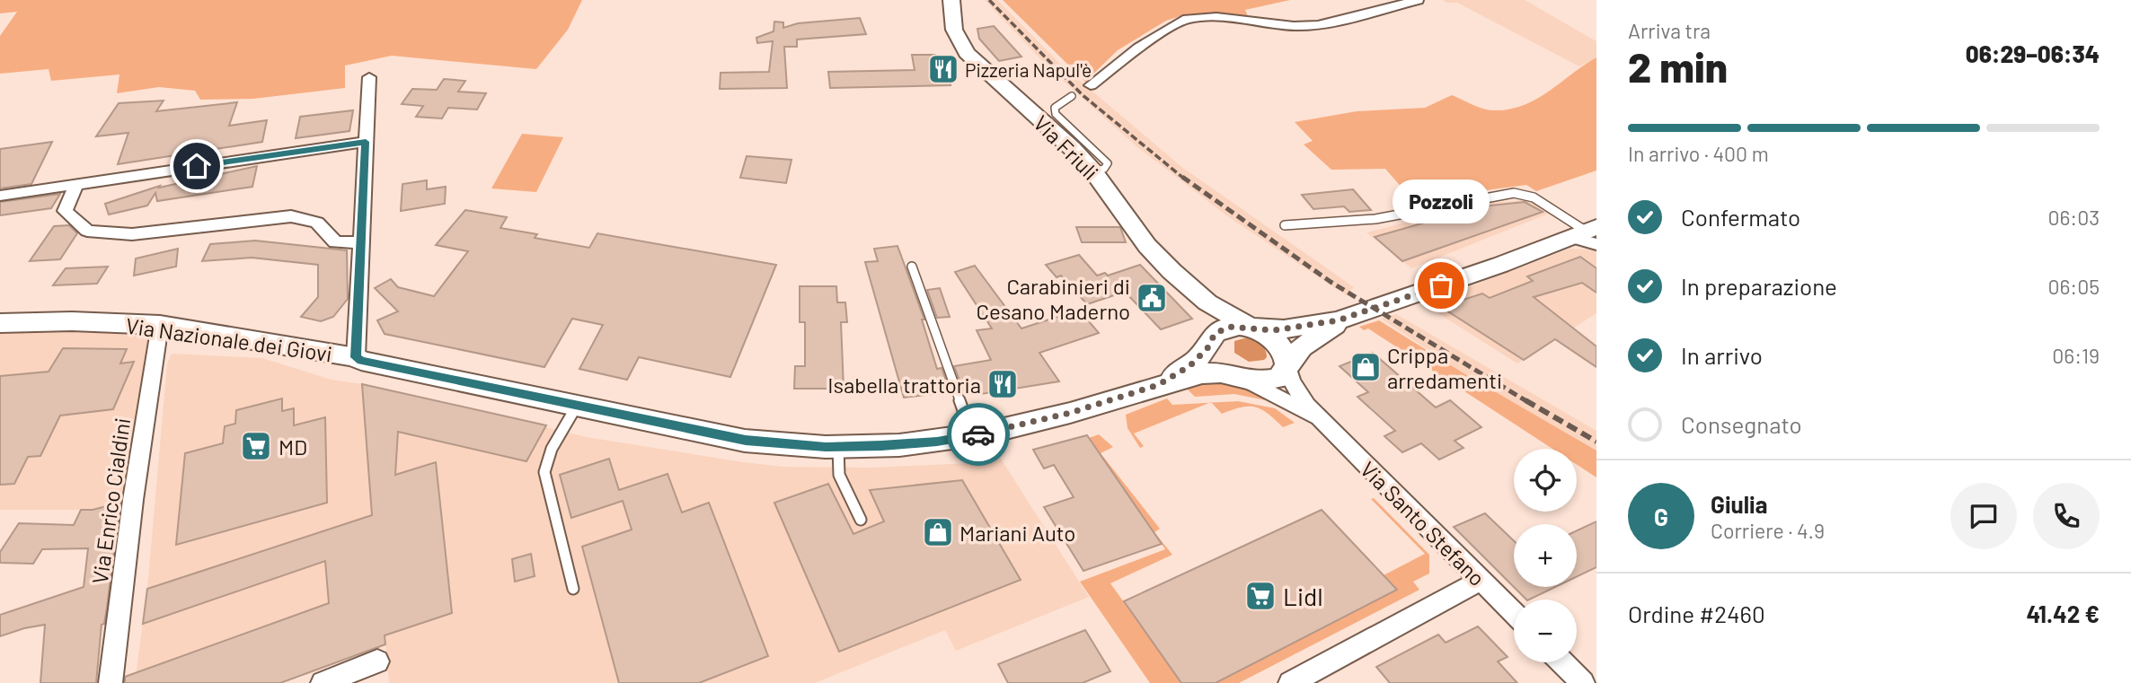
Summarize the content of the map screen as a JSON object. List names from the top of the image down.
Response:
{
  "streets": {
    "main road": ["Via Friuli", "Via Nazionale dei Giovi"],
    "street": ["Via Enrico Cialdini", "Via Santo Stefano"]
  },
  "crossings": [
    ["Via Friuli", "Via Nazionale dei Giovi"],
    ["Via Friuli", "Via Santo Stefano"],
    ["Via Nazionale dei Giovi", "Via Enrico Cialdini"],
    ["Via Nazionale dei Giovi", "Via Santo Stefano"]
  ],
  "places": {
    "restaurant": ["Pizzeria Napul'è", "Isabella trattoria"],
    "other": ["Pozzoli"],
    "public building": ["Carabinieri di Cesano Maderno"],
    "shop": ["Crippa arredamenti", "Mariani Auto"],
    "supermarket": ["MD", "Lidl"]
  },
  "page": {
    "heading": ["2 min", "Arriva tra", "06:29–06:34"],
    "panel": [
      "Giulia",
      "Corriere · 4.9",
      "Ordine #2460",
      "41.42 €"
    ],
    "bar": "In arrivo · 400 m",
    "bubble": "Pozzoli",
    "list": [
      ["Confermato", "06:03"],
      ["In preparazione", "06:05"],
      ["In arrivo", "06:19"],
      "Consegnato"
    ],
    "map_buttons": ["+", "−"],
    "round": "G"
  }
}
